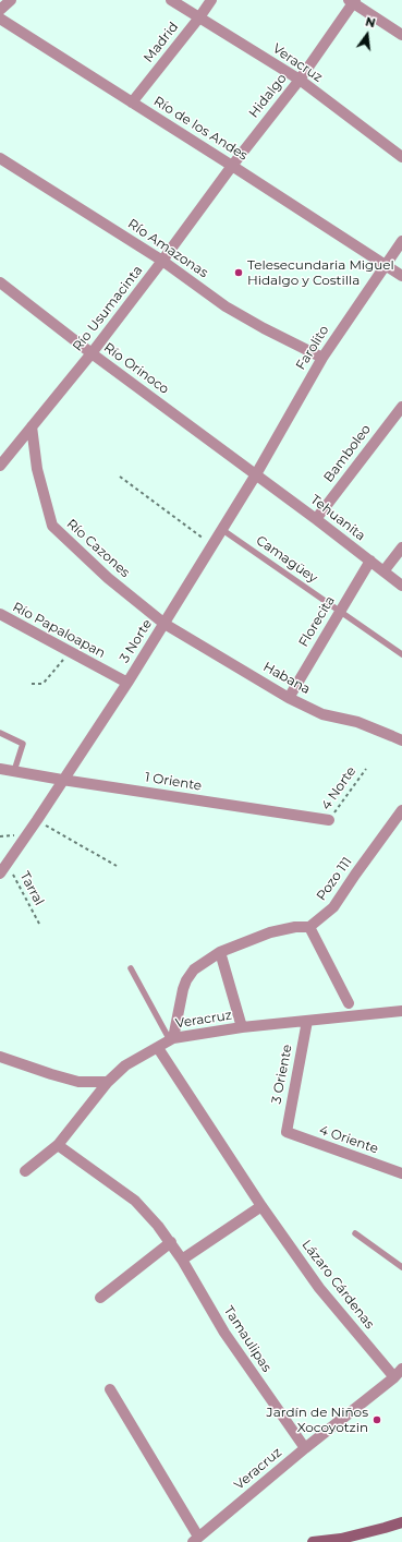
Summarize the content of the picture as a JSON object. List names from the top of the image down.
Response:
{
  "streets": {
    "street": [
      "Madrid",
      "Veracruz",
      "Hidalgo",
      "Río de los Andes",
      "Río Amazonas",
      "Río Usumacinta",
      "Farolito",
      "Río Orinoco",
      "Bamboleo",
      "Tehuanita",
      "Río Cazones",
      "Florecita",
      "Río Papaloapan",
      "3 Norte",
      "Habana",
      "1 Oriente",
      "Pozo 111",
      "3 Oriente",
      "4 Oriente",
      "Lázaro Cárdenas",
      "Tamaulipas"
    ],
    "lane": ["Camagüey"],
    "path": ["4 Norte", "Tarral"]
  },
  "crossings": [
    ["Madrid", "Veracruz"],
    ["Madrid", "Río de los Andes"],
    ["Veracruz", "Hidalgo"],
    ["Veracruz", "3 Oriente"],
    ["Veracruz", "Lázaro Cárdenas"],
    ["Veracruz", "Tamaulipas"],
    ["Hidalgo", "Río de los Andes"],
    ["Hidalgo", "Río Usumacinta"],
    ["Río de los Andes", "Río Usumacinta"],
    ["Río de los Andes", "Farolito"],
    ["Río Amazonas", "Río Usumacinta"],
    ["Río Amazonas", "Farolito"],
    ["Río Usumacinta", "Río Orinoco"],
    ["Río Usumacinta", "Río Cazones"],
    ["Farolito", "Río Orinoco"],
    ["Farolito", "Tehuanita"],
    ["Farolito", "3 Norte"],
    ["Río Orinoco", "Tehuanita"],
    ["Río Orinoco", "3 Norte"],
    ["Bamboleo", "Tehuanita"],
    ["Tehuanita", "Florecita"],
    ["Tehuanita", "3 Norte"],
    ["Río Cazones", "3 Norte"],
    ["Río Cazones", "Habana"],
    ["Camagüey", "Florecita"],
    ["Camagüey", "3 Norte"],
    ["Florecita", "Habana"],
    ["Río Papaloapan", "3 Norte"],
    ["3 Norte", "Habana"],
    ["3 Norte", "1 Oriente"],
    ["3 Norte", "Tarral"],
    ["1 Oriente", "4 Norte"],
    ["3 Oriente", "4 Oriente"]
  ],
  "places": ["Telesecundaria Miguel Hidalgo y Costilla", "Jardín de Niños Xocoyotzin"],
  "north": "top"
}
